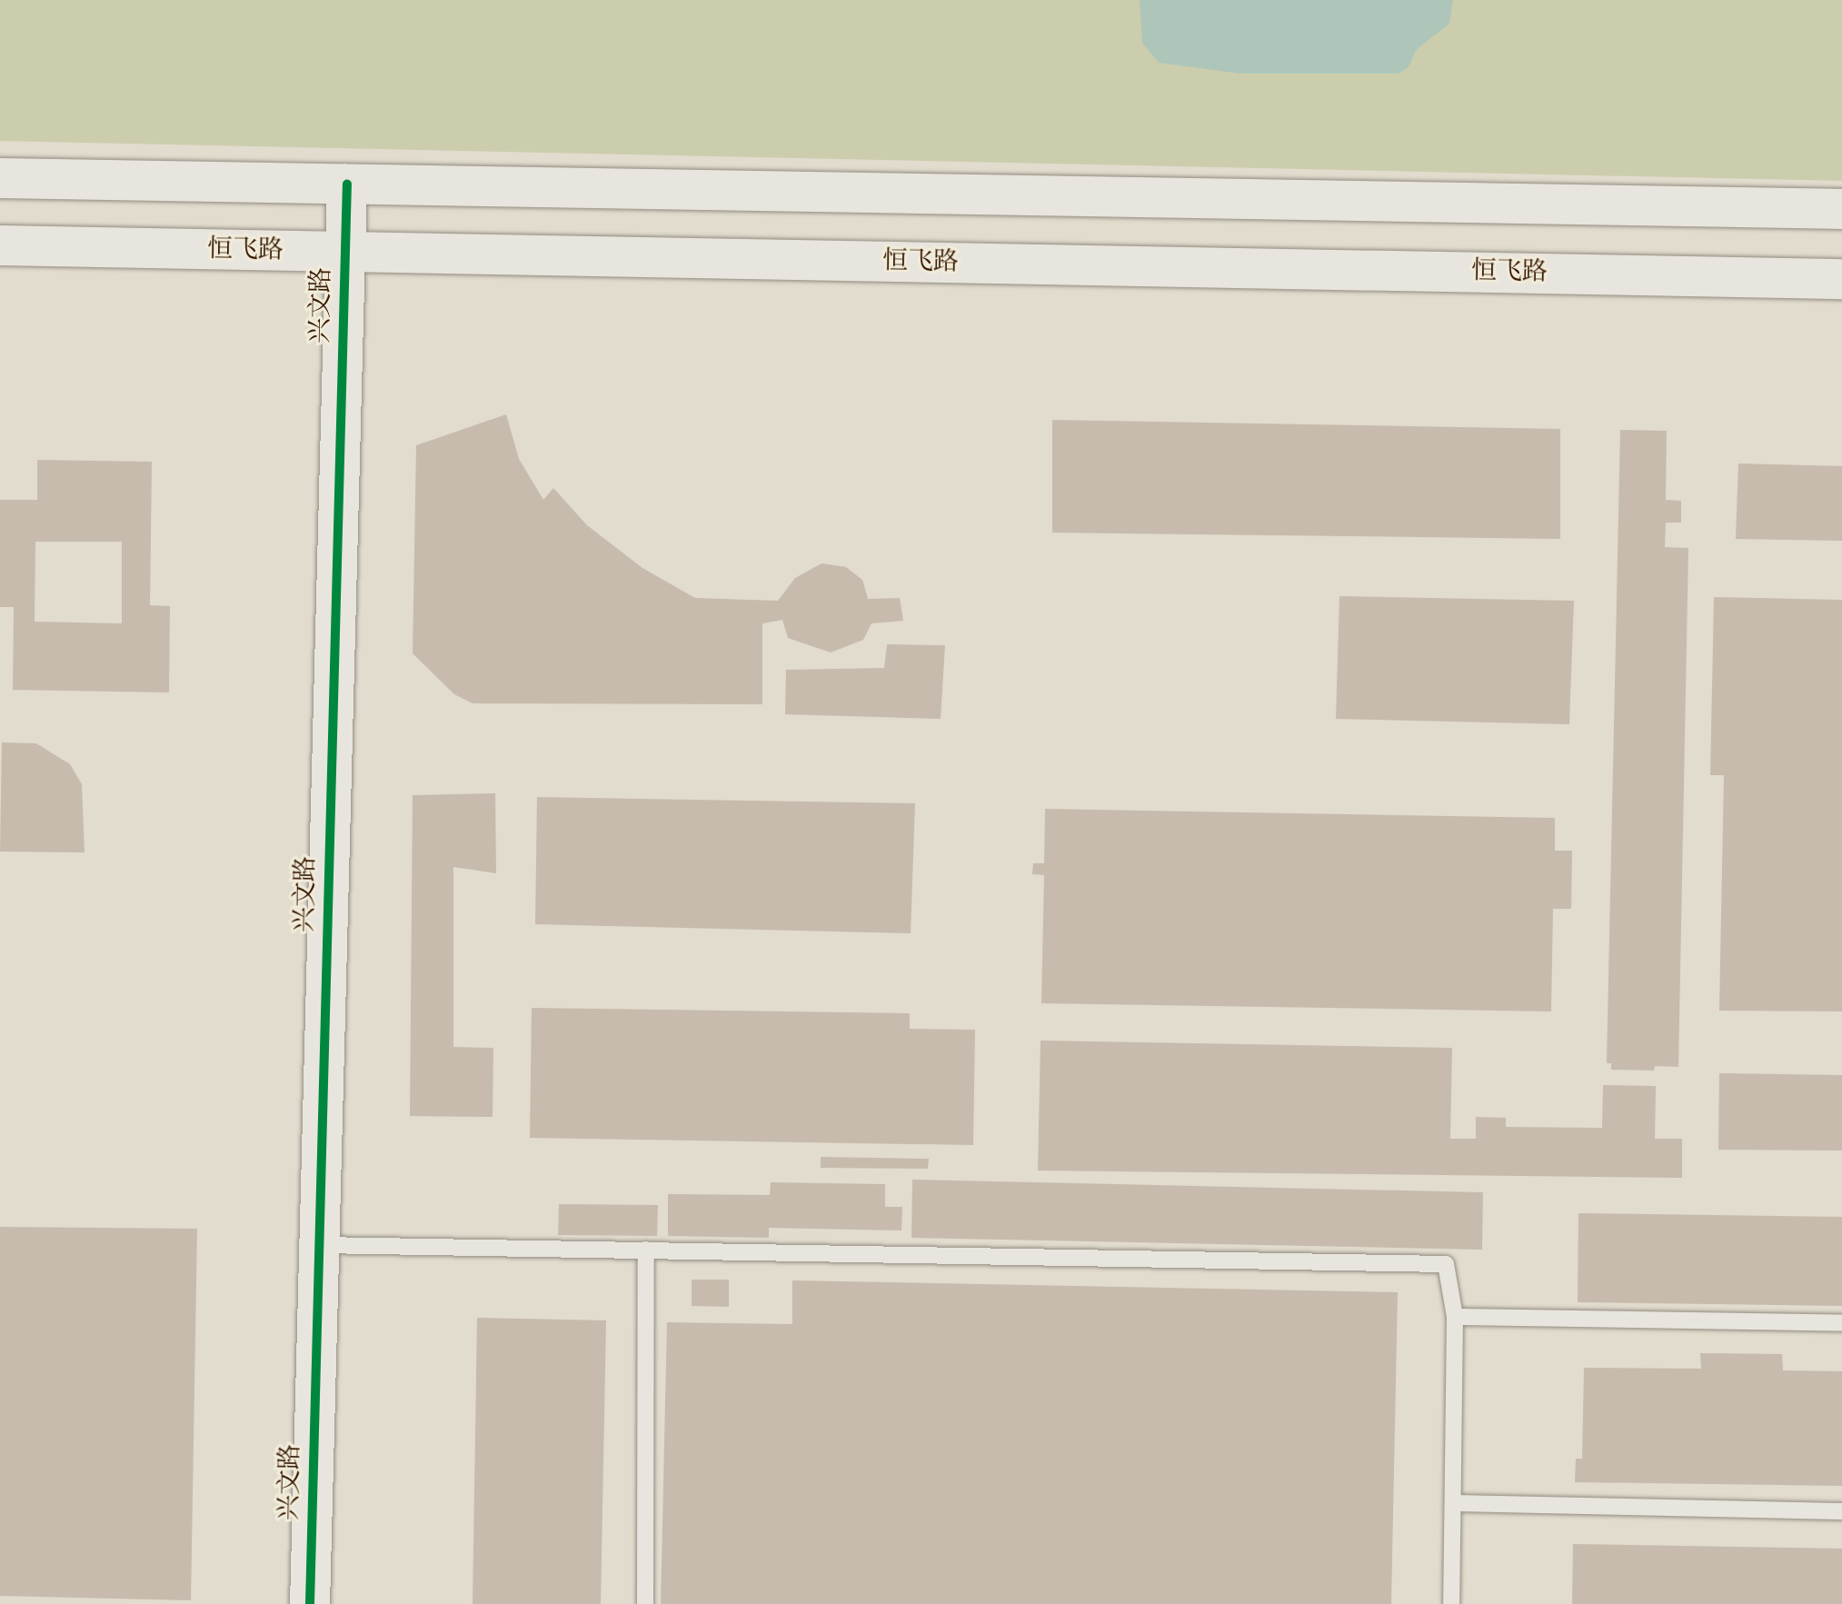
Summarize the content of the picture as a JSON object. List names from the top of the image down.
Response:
{
  "streets": {
    "main road": ["恒飞路", "兴文路"]
  },
  "crossings": [
    ["恒飞路", "兴文路"]
  ]
}
